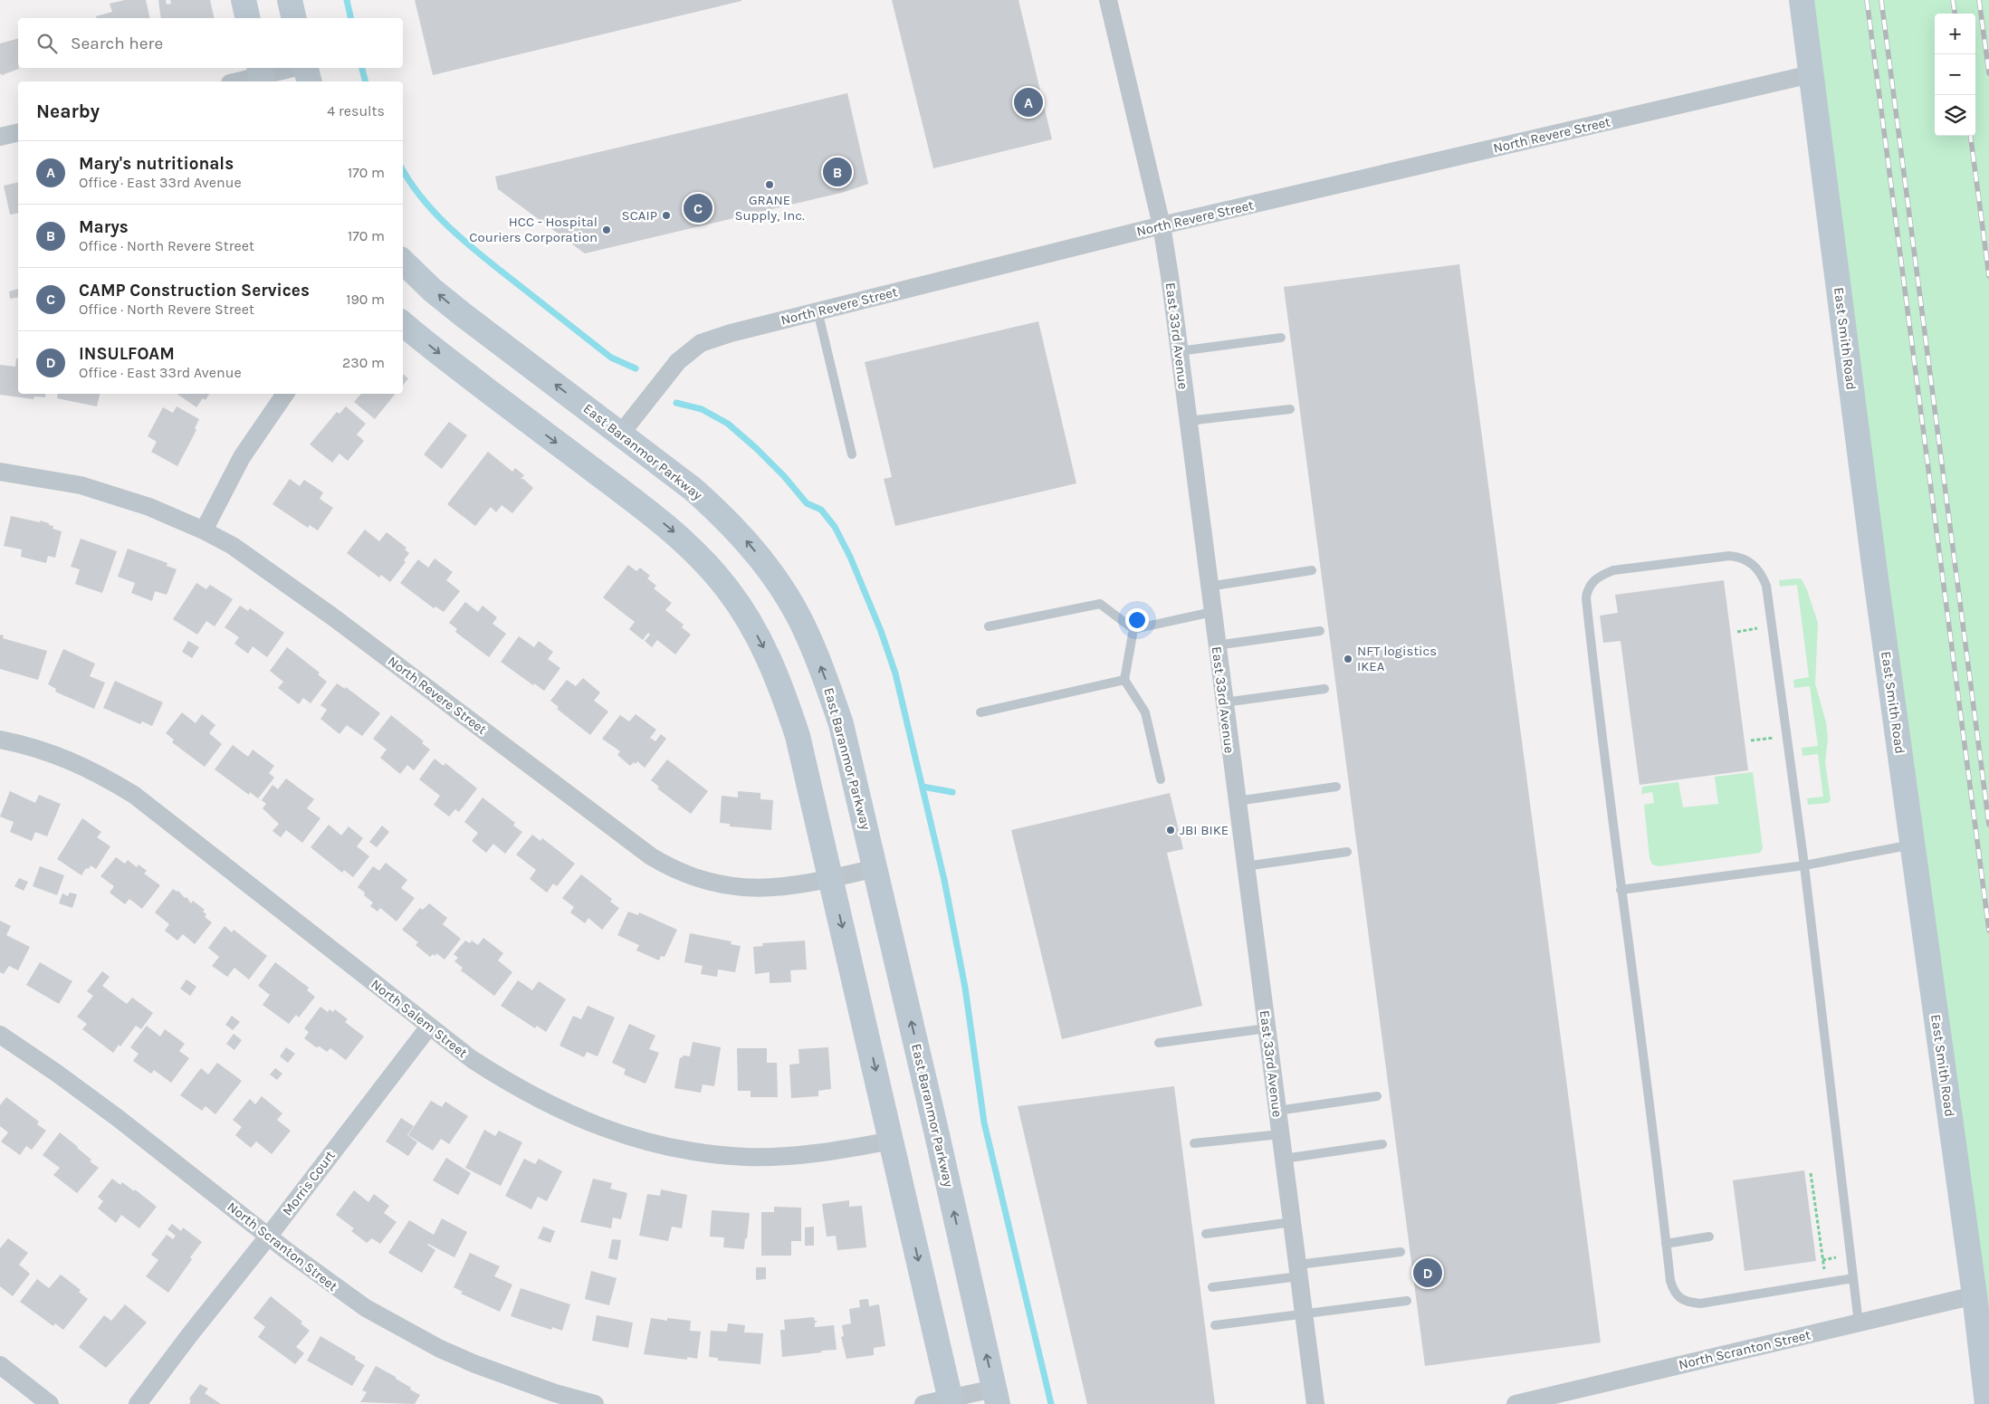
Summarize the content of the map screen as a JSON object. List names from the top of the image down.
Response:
{
  "streets": {
    "street": [
      "North Revere Street",
      "East 33rd Avenue",
      "East Smith Road",
      "East Baranmor Parkway",
      "North Salem Street",
      "Morris Court",
      "North Scranton Street"
    ]
  },
  "crossings": [
    ["North Revere Street", "East 33rd Avenue"],
    ["North Revere Street", "East Smith Road"],
    ["North Revere Street", "East Baranmor Parkway"],
    ["East Smith Road", "North Scranton Street"],
    ["North Salem Street", "Morris Court"],
    ["Morris Court", "North Scranton Street"]
  ],
  "places": [
    "GRANE Supply, Inc.",
    "SCAIP",
    "HCC - Hospital Couriers Corporation",
    "NFT logistics IKEA",
    "JBI BIKE"
  ],
  "page": {
    "map_buttons": ["+", "−"],
    "search": "Search here",
    "heading": ["Nearby", "4 results"],
    "pins": [
      "A",
      "B",
      "C",
      "D"
    ],
    "list": [
      {
        "mark": "A",
        "name": "Mary's nutritionals",
        "note": "Office · East 33rd Avenue",
        "value": "170 m"
      },
      {
        "mark": "B",
        "name": "Marys",
        "note": "Office · North Revere Street",
        "value": "170 m"
      },
      {
        "mark": "C",
        "name": "CAMP Construction Services",
        "note": "Office · North Revere Street",
        "value": "190 m"
      },
      {
        "mark": "D",
        "name": "INSULFOAM",
        "note": "Office · East 33rd Avenue",
        "value": "230 m"
      }
    ]
  }
}
